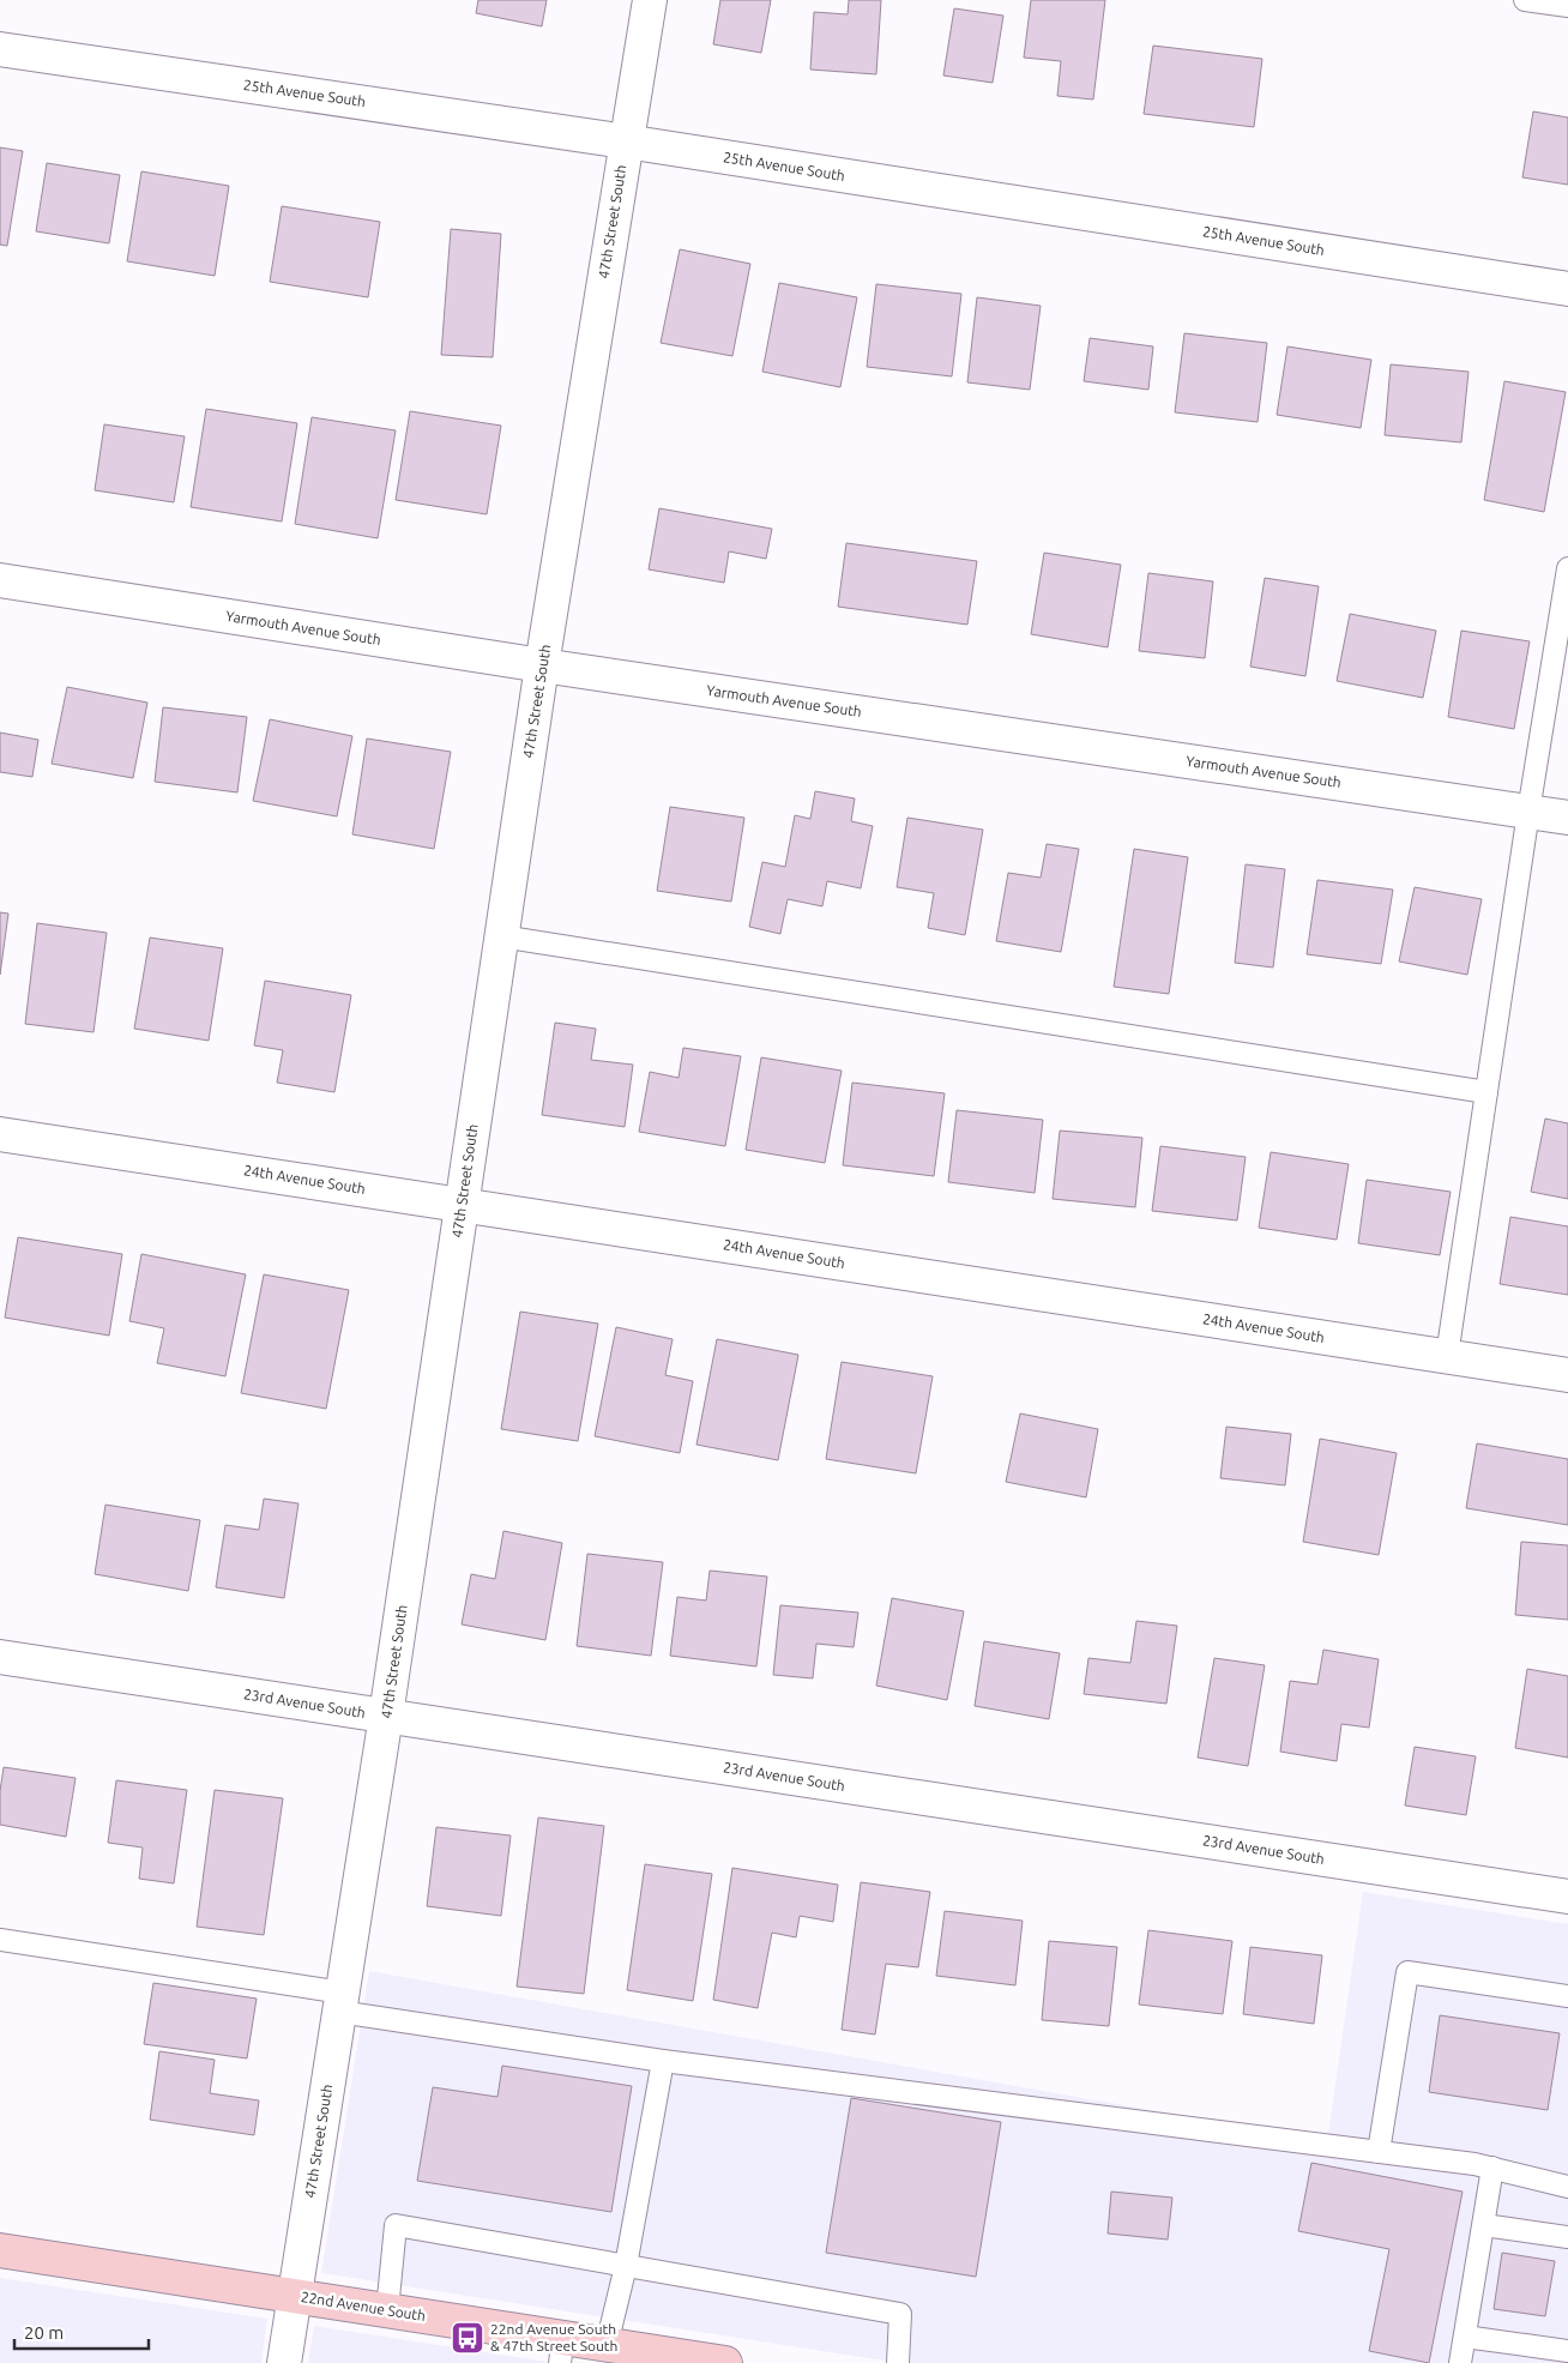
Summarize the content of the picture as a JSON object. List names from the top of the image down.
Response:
{
  "streets": {
    "main road": ["22nd Avenue South"],
    "street": [
      "25th Avenue South",
      "47th Street South",
      "Yarmouth Avenue South",
      "24th Avenue South",
      "23rd Avenue South"
    ]
  },
  "crossings": [
    ["25th Avenue South", "47th Street South"],
    ["47th Street South", "Yarmouth Avenue South"],
    ["47th Street South", "24th Avenue South"],
    ["47th Street South", "23rd Avenue South"],
    ["47th Street South", "22nd Avenue South"]
  ],
  "places": {
    "bus stop": ["22nd Avenue South & 47th Street South"]
  },
  "scale_bar": "20 m"
}
